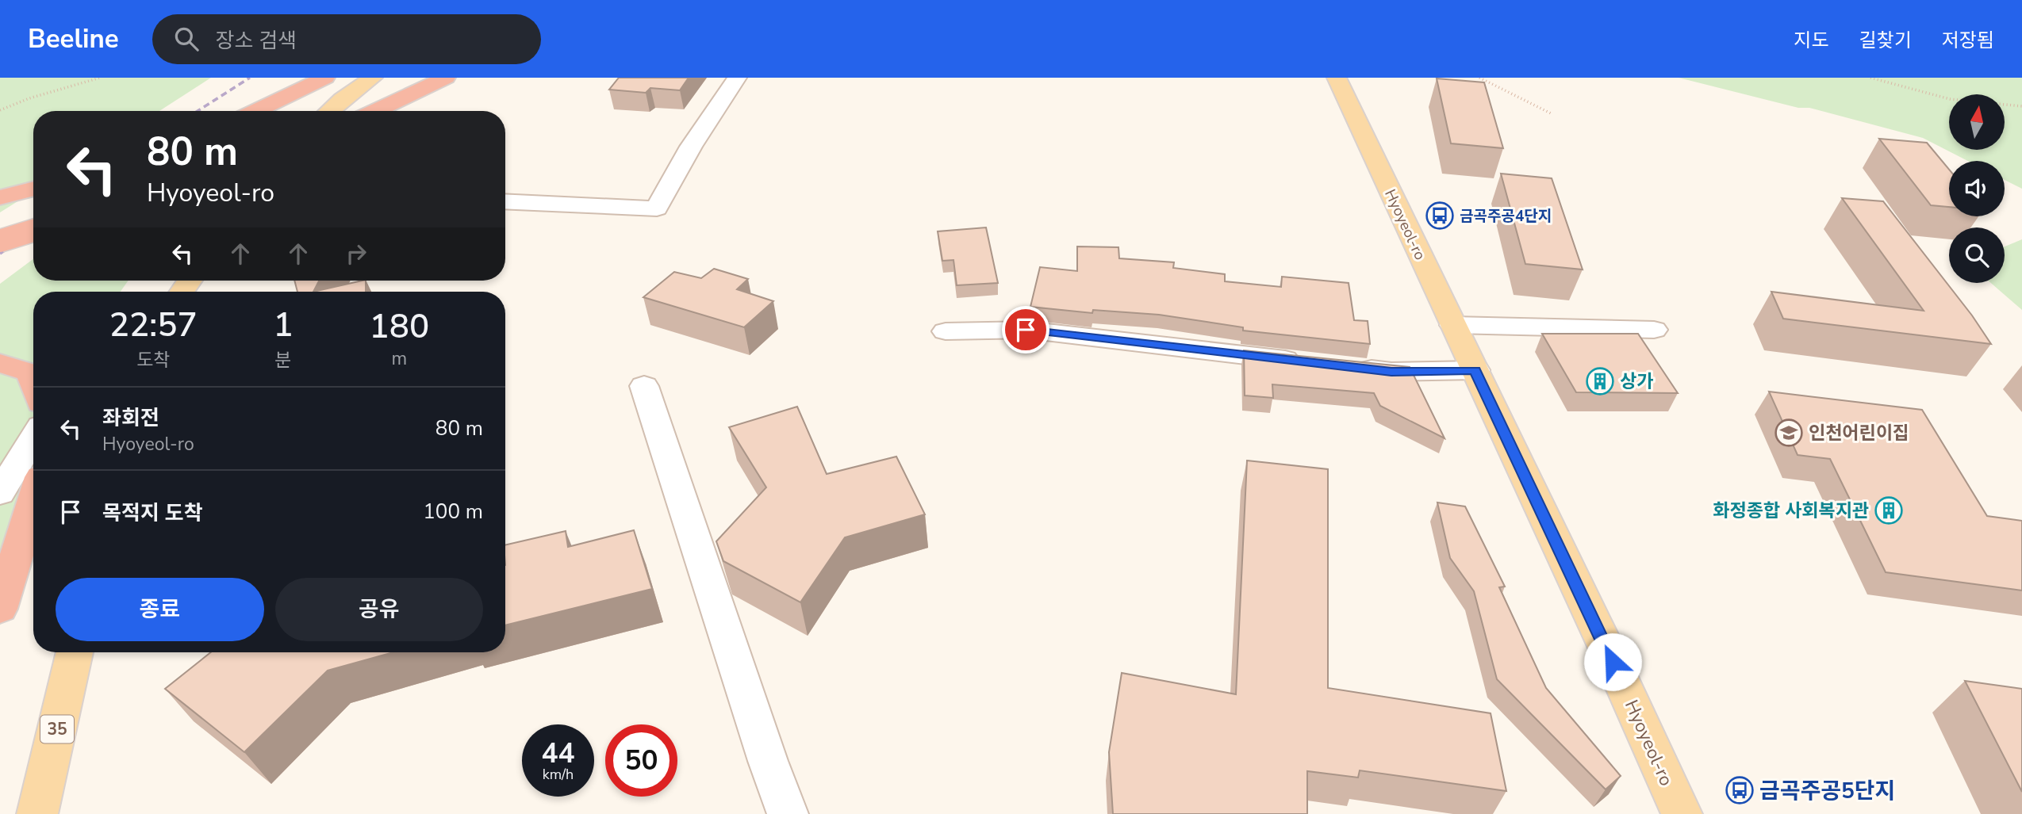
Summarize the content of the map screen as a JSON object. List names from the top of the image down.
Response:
{
  "streets": {
    "main road": ["Hyoyeol-ro", "35"]
  },
  "places": {
    "bus stop": ["금곡주공4단지", "금곡주공5단지"],
    "building": ["상가", "화정종합 사회복지관"],
    "school or university": ["인천어린이집"]
  },
  "north": "top",
  "page": {
    "header": "Beeline",
    "search": "장소 검색",
    "nav": ["지도", "길찾기", "저장됨"],
    "turn": ["80 m", "Hyoyeol-ro"],
    "eta": [
      "22:57",
      "도착",
      "1",
      "분",
      "180",
      "m"
    ],
    "list": [
      {
        "name": "좌회전",
        "note": "Hyoyeol-ro",
        "value": "80 m"
      },
      {
        "name": "목적지 도착",
        "value": "100 m"
      }
    ],
    "buttons": ["종료", "공유"],
    "speed": "44 km/h",
    "limit": "50"
  }
}
